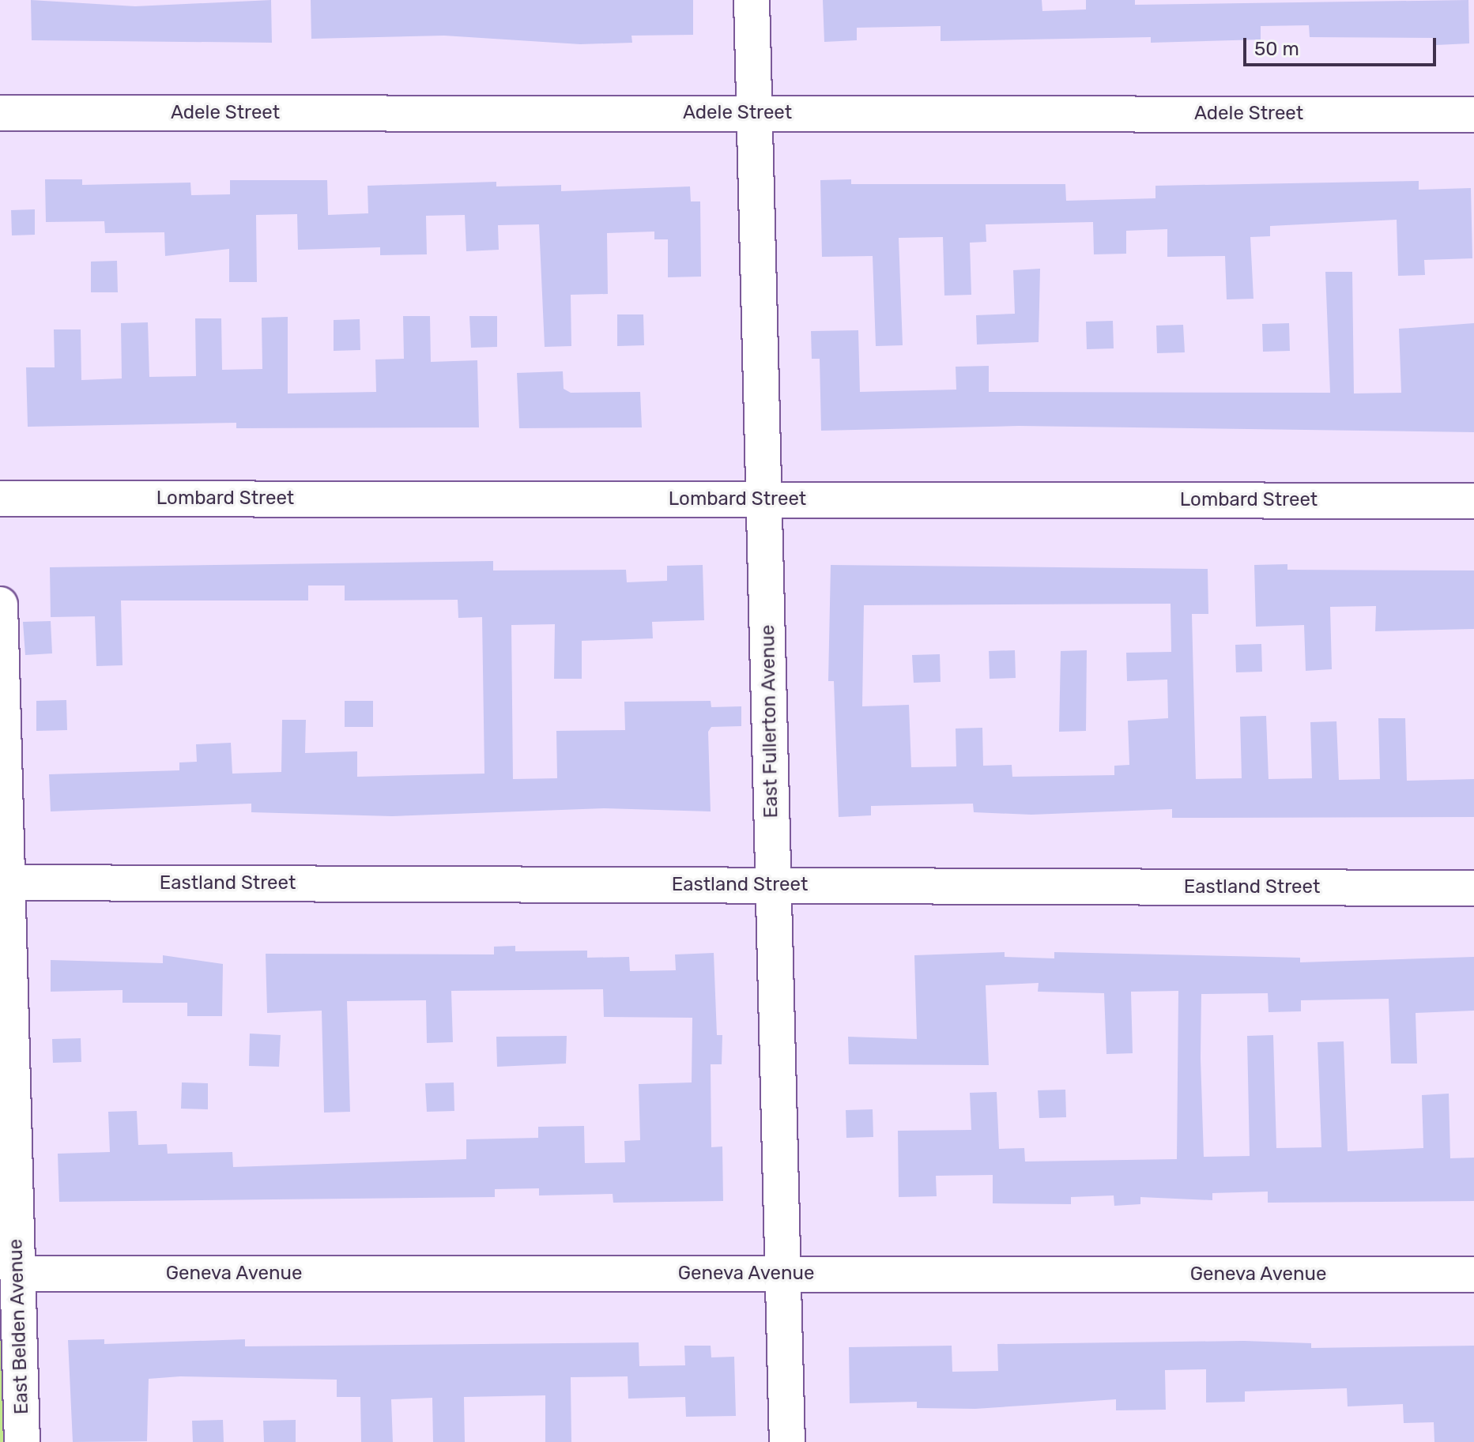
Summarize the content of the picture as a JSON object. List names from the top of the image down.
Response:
{
  "streets": {
    "street": [
      "Adele Street",
      "Lombard Street",
      "East Fullerton Avenue",
      "Eastland Street",
      "Geneva Avenue",
      "East Belden Avenue"
    ]
  },
  "crossings": [
    ["Adele Street", "East Fullerton Avenue"],
    ["Lombard Street", "East Fullerton Avenue"],
    ["East Fullerton Avenue", "Eastland Street"],
    ["East Fullerton Avenue", "Geneva Avenue"],
    ["Eastland Street", "East Belden Avenue"],
    ["Geneva Avenue", "East Belden Avenue"]
  ],
  "scale_bar": "50 m"
}
